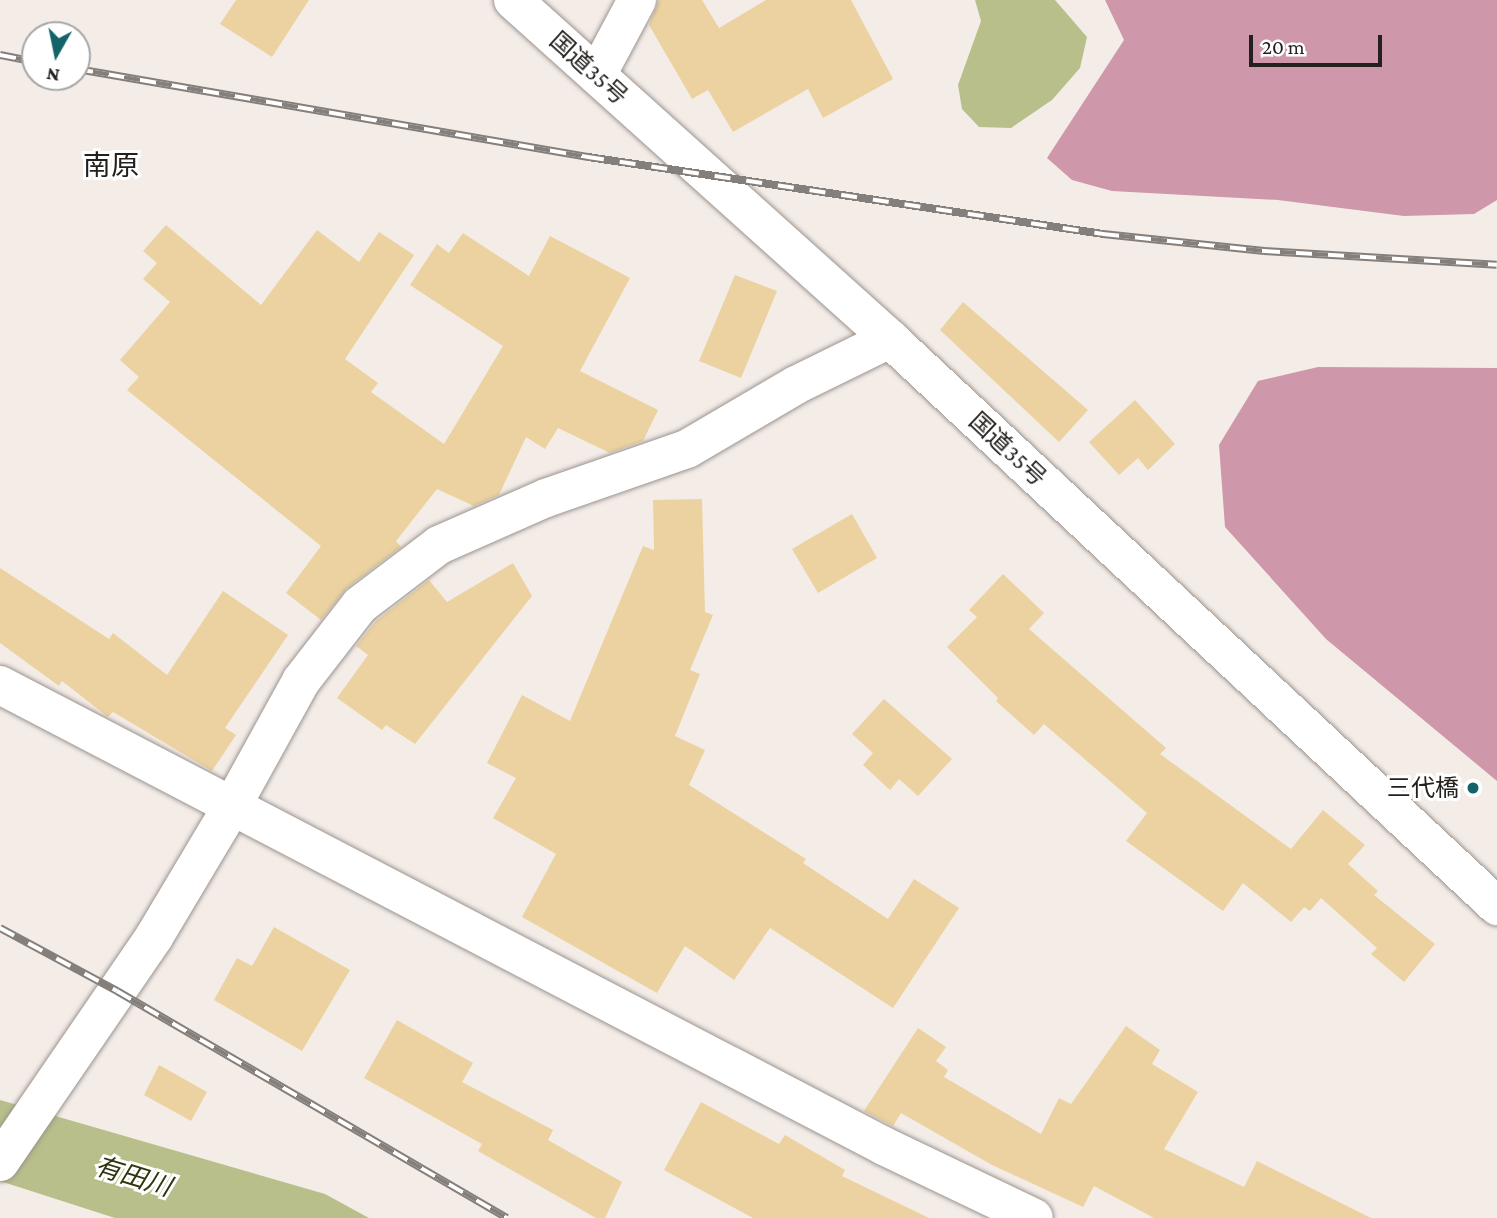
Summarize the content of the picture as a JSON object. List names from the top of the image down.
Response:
{
  "streets": {
    "main road": ["国道35号"]
  },
  "districts": ["南原"],
  "water": ["有田川"],
  "places": ["三代橋"],
  "scale_bar": "20 m",
  "north": "bottom"
}
